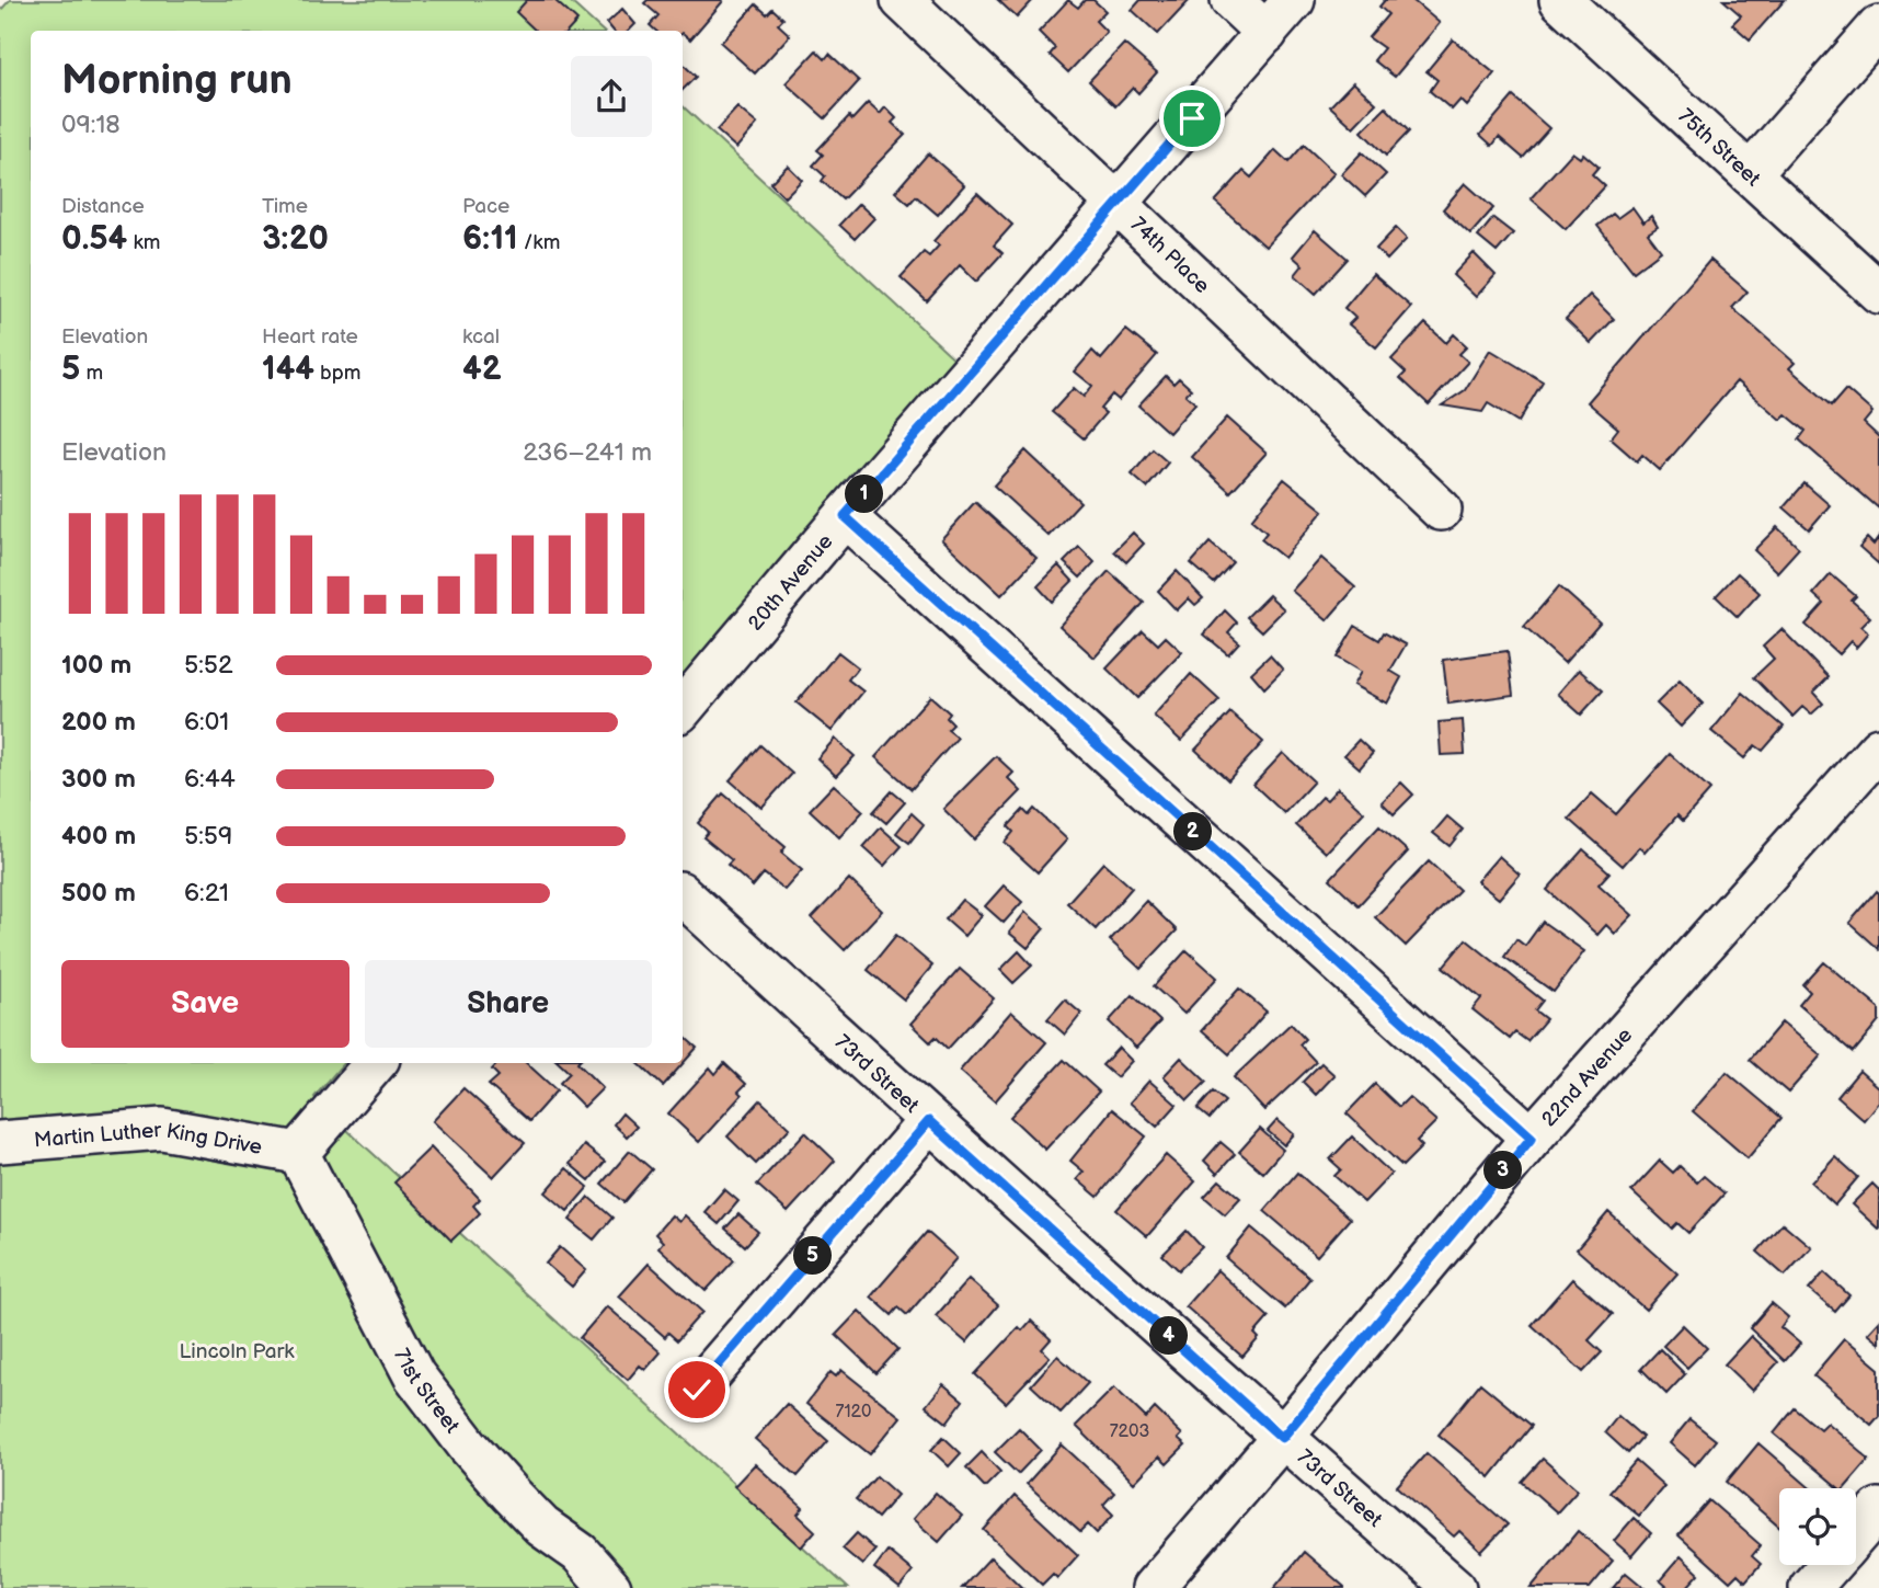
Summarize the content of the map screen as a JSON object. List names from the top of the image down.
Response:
{
  "streets": {
    "street": [
      "75th Street",
      "74th Place",
      "20th Avenue",
      "73rd Street",
      "22nd Avenue",
      "Martin Luther King Drive",
      "71st Street"
    ]
  },
  "crossings": [
    ["74th Place", "20th Avenue"],
    ["73rd Street", "22nd Avenue"],
    ["Martin Luther King Drive", "71st Street"]
  ],
  "parks": ["Lincoln Park"],
  "house_numbers": ["7120", "7203"],
  "page": {
    "heading": ["Morning run", "09:18"],
    "stats": [
      ["Distance", "0.54 km"],
      ["Time", "3:20"],
      ["Pace", "6:11 /km"],
      ["Elevation", "5 m"],
      ["Heart rate", "144 bpm"],
      ["kcal", "42"]
    ],
    "chart": ["Elevation", "236–241 m"],
    "pins": [
      "1",
      "2",
      "3",
      "5",
      "4"
    ],
    "list": [
      {
        "name": "100 m",
        "note": "5:52"
      },
      {
        "name": "200 m",
        "note": "6:01"
      },
      {
        "name": "300 m",
        "note": "6:44"
      },
      {
        "name": "400 m",
        "note": "5:59"
      },
      {
        "name": "500 m",
        "note": "6:21"
      }
    ],
    "buttons": ["Save", "Share"]
  }
}
